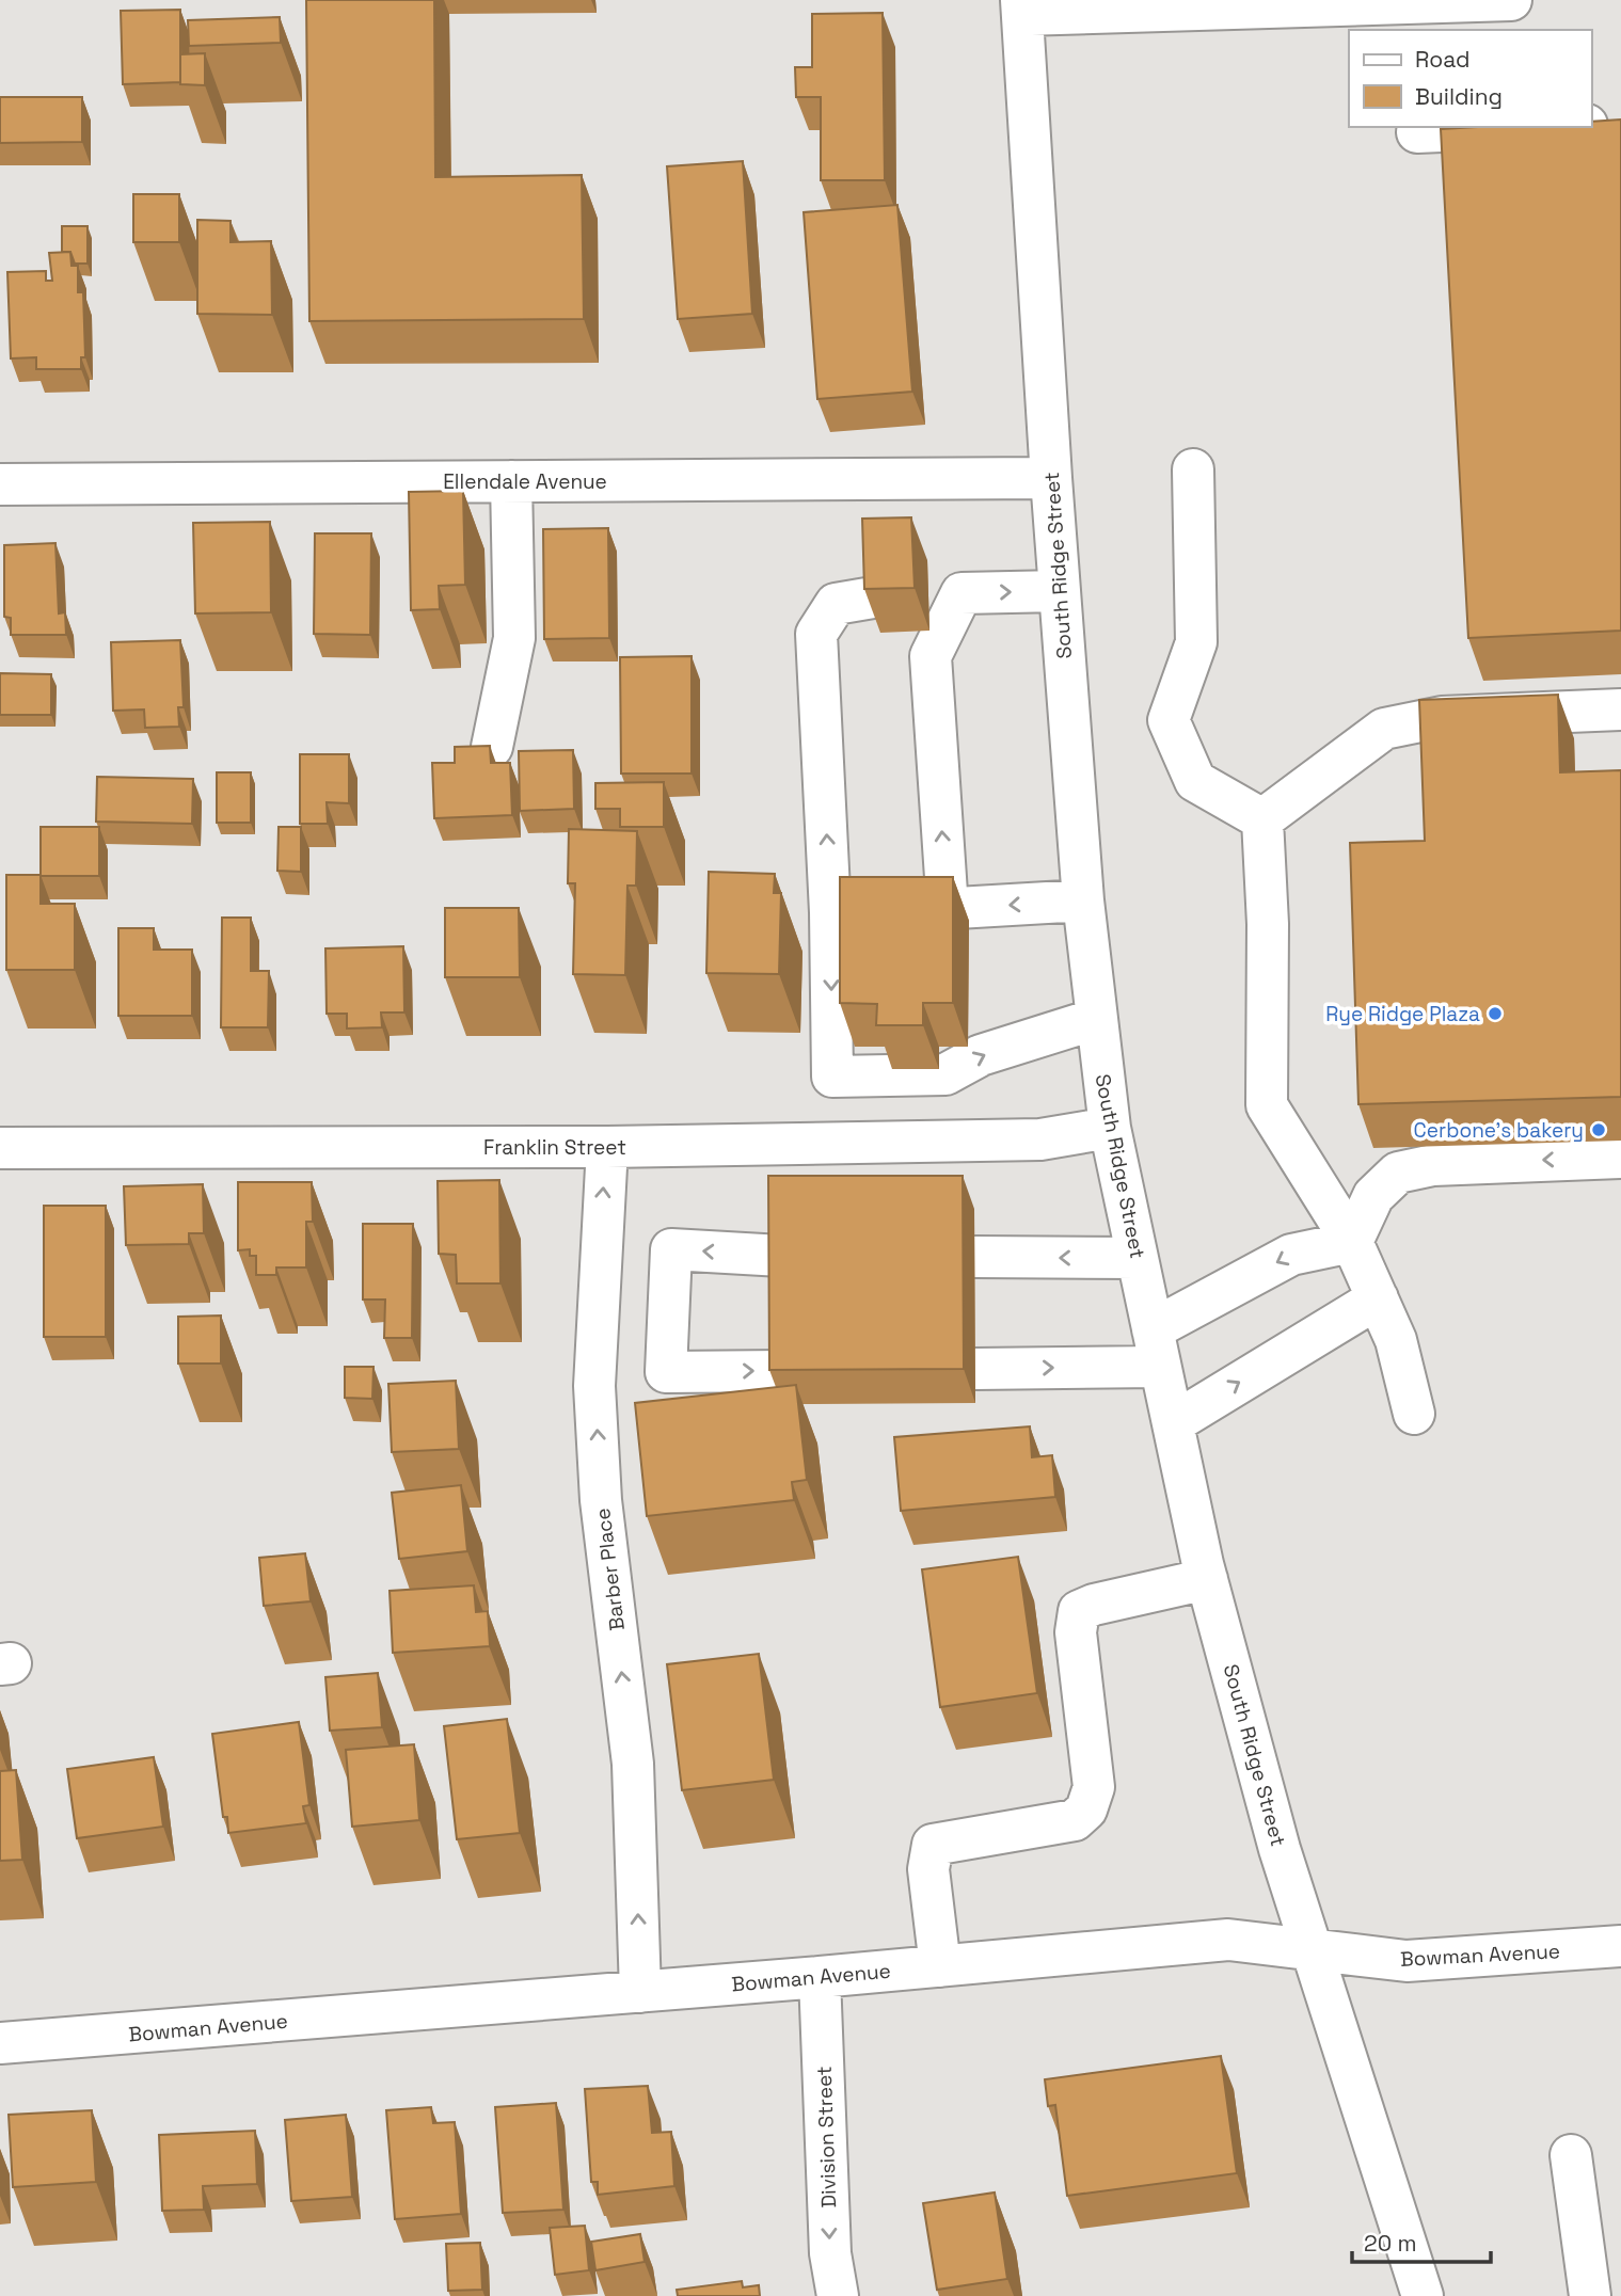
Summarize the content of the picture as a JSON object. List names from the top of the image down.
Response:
{
  "streets": {
    "street": [
      "Ellendale Avenue",
      "South Ridge Street",
      "Franklin Street",
      "Barber Place",
      "Bowman Avenue",
      "Division Street"
    ]
  },
  "crossings": [
    ["Ellendale Avenue", "South Ridge Street"],
    ["South Ridge Street", "Franklin Street"],
    ["South Ridge Street", "Bowman Avenue"],
    ["Franklin Street", "Barber Place"],
    ["Barber Place", "Bowman Avenue"],
    ["Bowman Avenue", "Division Street"]
  ],
  "one_way": ["Barber Place", "Division Street"],
  "places": ["Rye Ridge Plaza", "Cerbone's bakery"],
  "legend": ["Road", "Building"],
  "scale_bar": "20 m"
}
